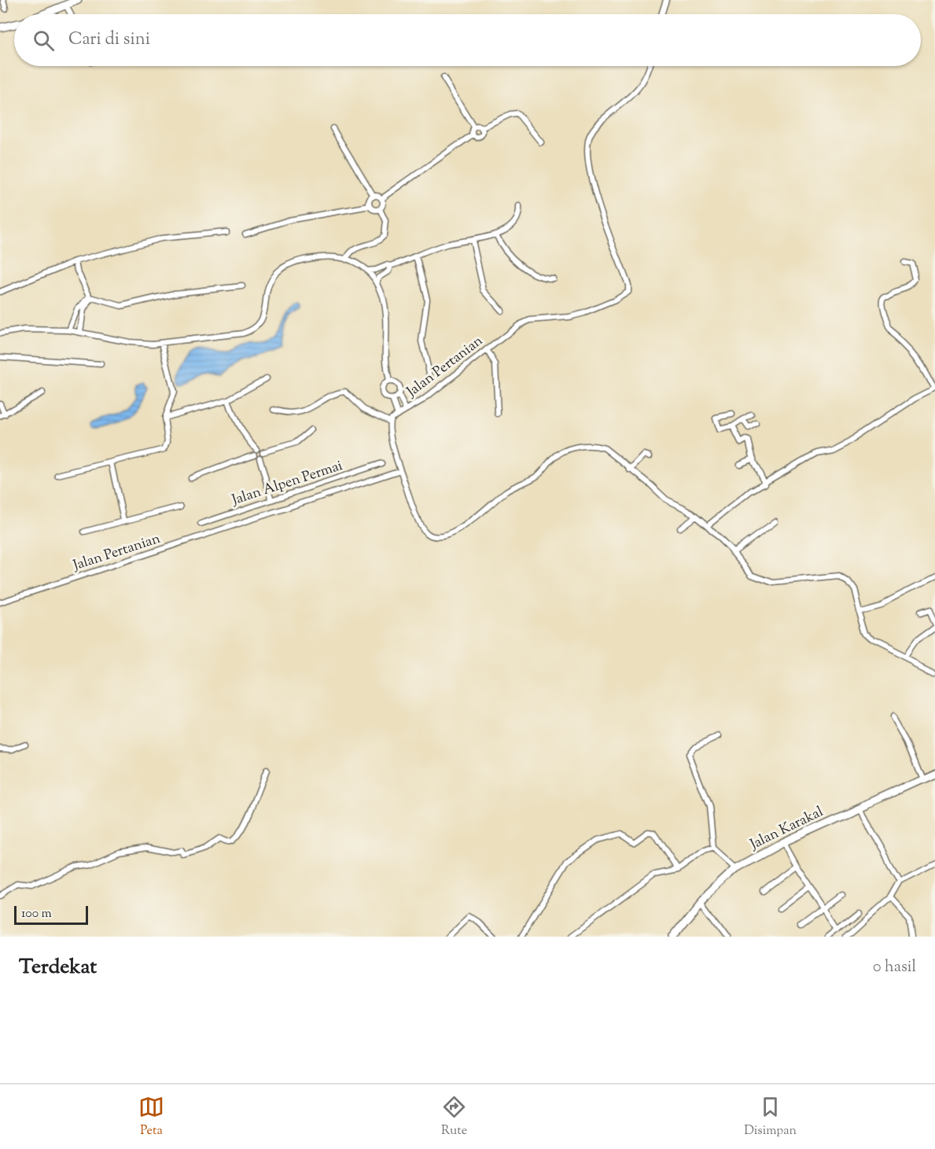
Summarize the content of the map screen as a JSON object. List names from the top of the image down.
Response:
{
  "streets": {
    "main road": ["Jalan Karakal"],
    "street": ["Jalan Pertanian", "Jalan Alpen Permai"]
  },
  "scale_bar": "100 m",
  "page": {
    "search": "Cari di sini",
    "scale": "100 m",
    "heading": ["Terdekat", "0 hasil"],
    "nav": ["Peta", "Rute", "Disimpan"]
  }
}
